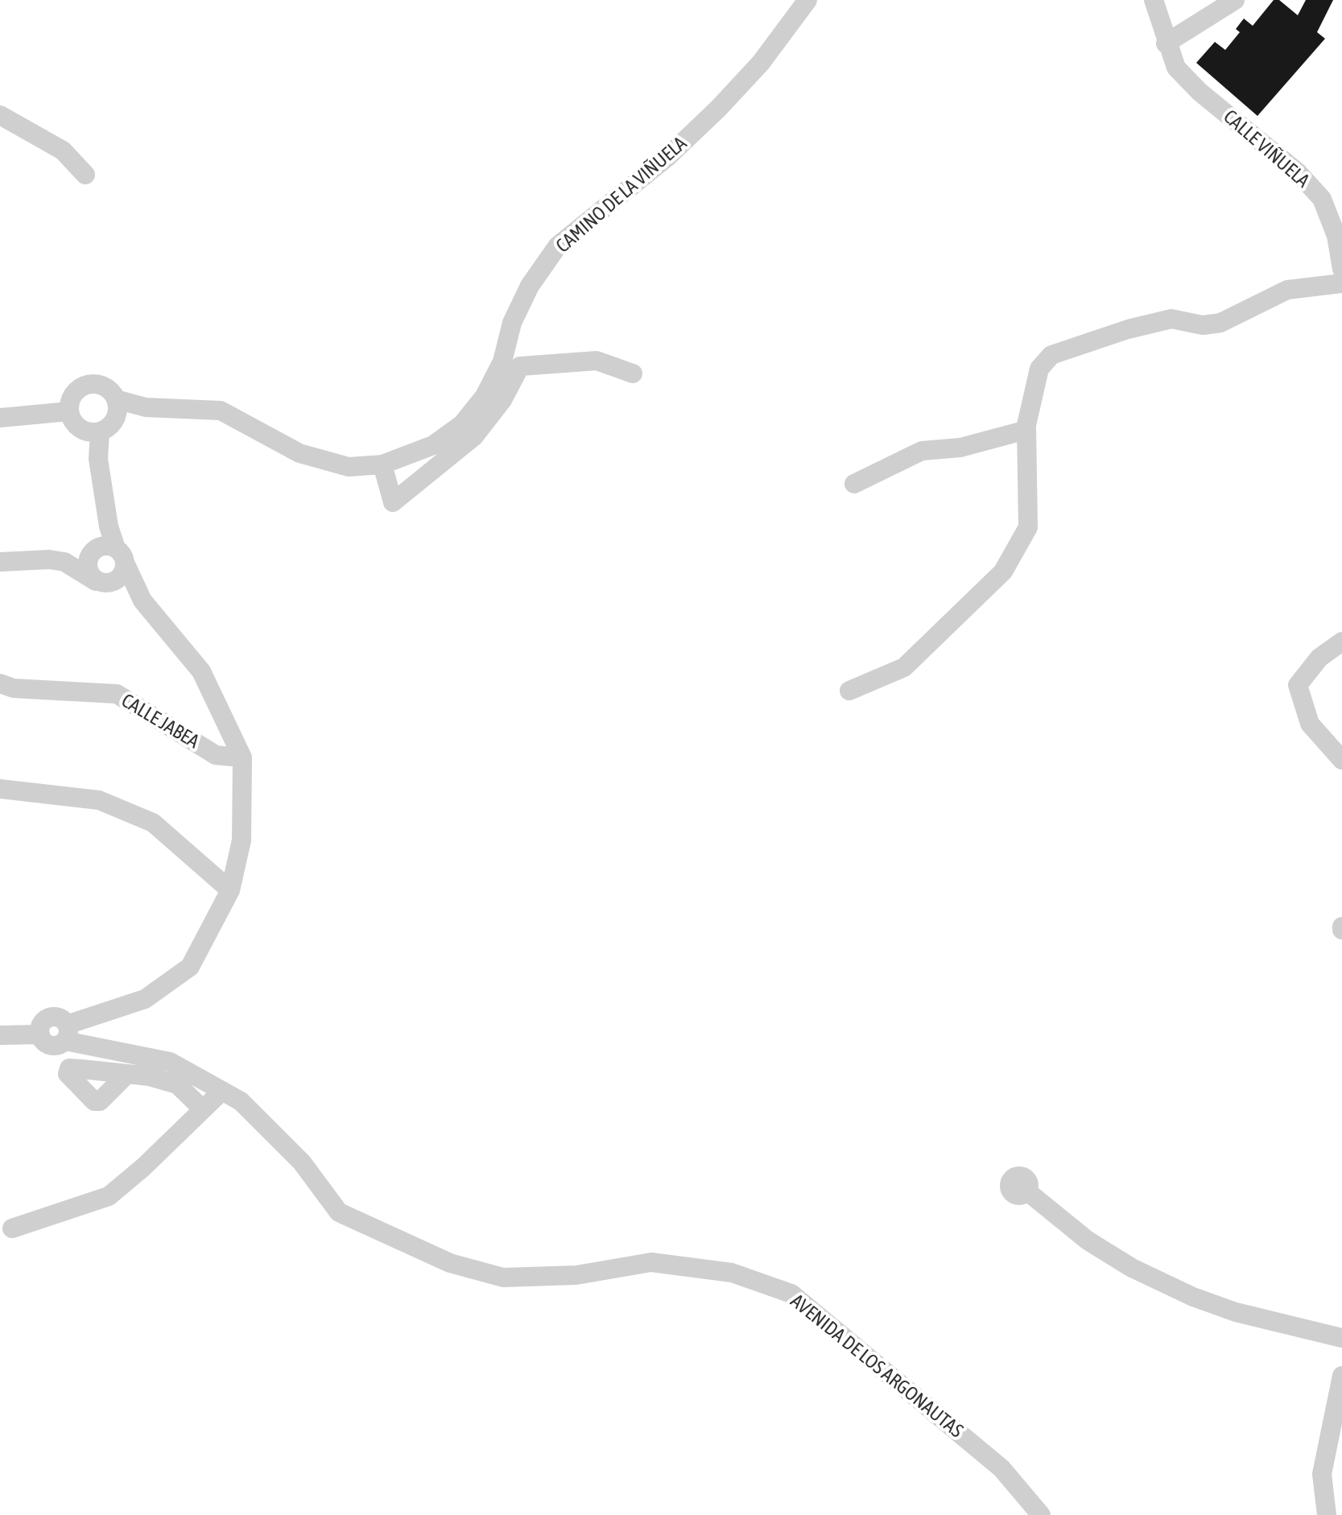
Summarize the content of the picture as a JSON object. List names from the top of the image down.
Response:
{
  "streets": {
    "street": [
      "CALLE VIÑUELA",
      "CAMINO DE LA VIÑUELA",
      "CALLE JABEA",
      "AVENIDA DE LOS ARGONAUTAS"
    ]
  }
}
